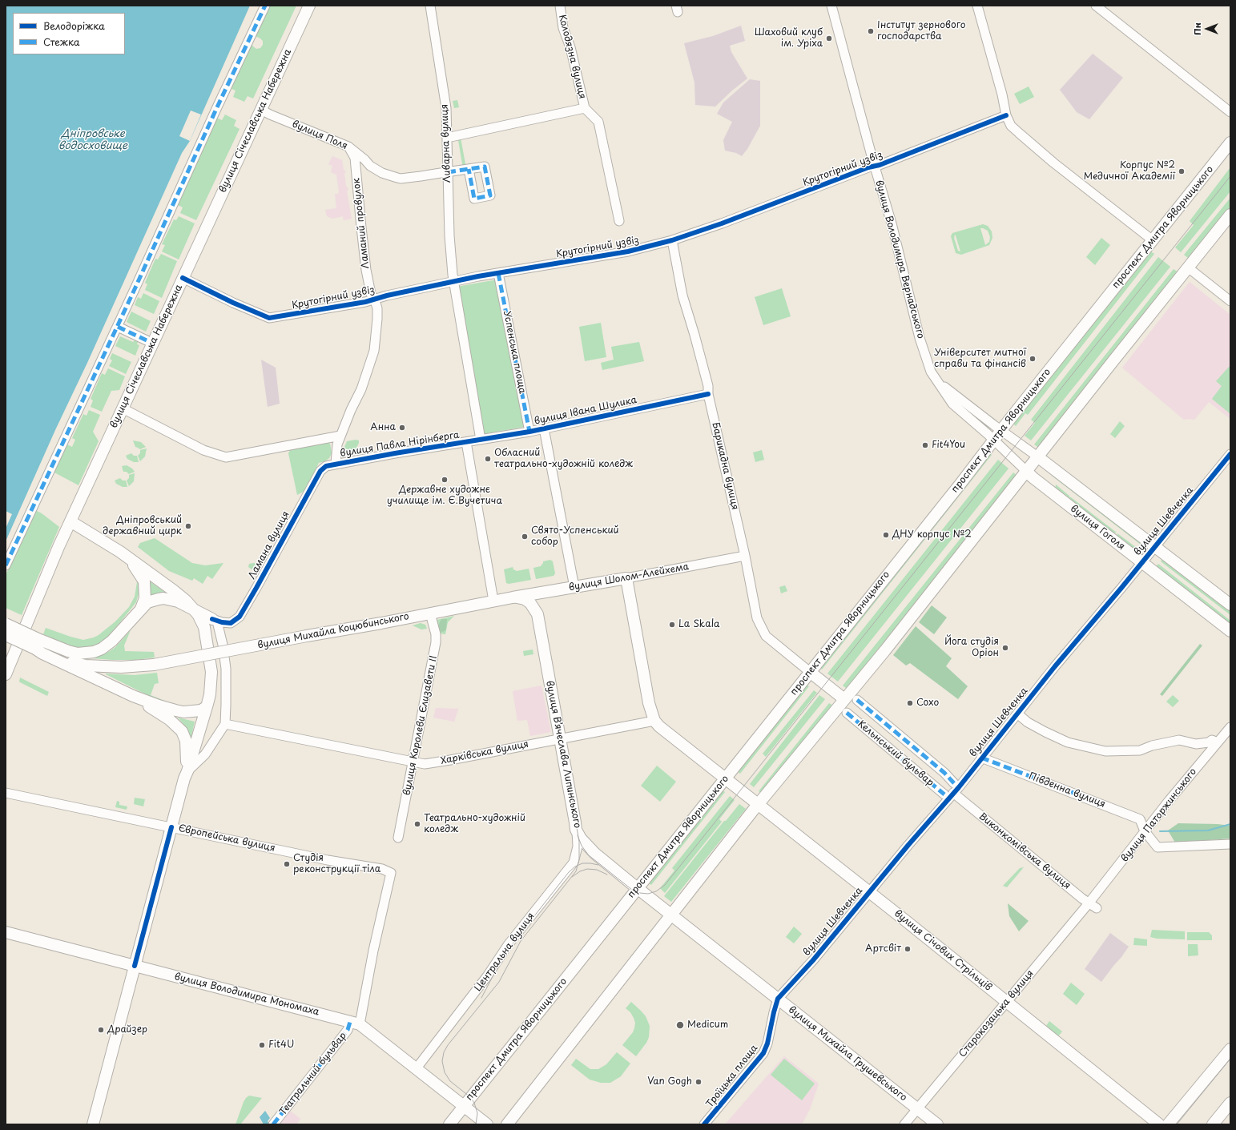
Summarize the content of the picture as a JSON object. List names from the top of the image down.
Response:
{
  "streets": {
    "main road": [
      "вулиця Січеславська Набережна",
      "проспект Дмитра Яворницького",
      "вулиця Гоголя",
      "вулиця Шолом-Алейхема",
      "вулиця Михайла Коцюбинського",
      "вулиця Вʼячеслава Липинського",
      "вулиця Січових Стрільців",
      "вулиця Володимира Мономаха",
      "вулиця Михайла Грушевського"
    ],
    "street": [
      "Колодязна вулиця",
      "вулиця Поля",
      "Ливарна вулиця",
      "Крутогірний узвіз",
      "Ламаний провулок",
      "вулиця Володимира Вернадського",
      "Успенська площа",
      "вулиця Івана Шулика",
      "вулиця Павла Нірінберга",
      "Барикадна вулиця",
      "вулиця Шевченка",
      "Ламана вулиця",
      "вулиця Королеви Єлизавети ІІ",
      "Харківська вулиця",
      "Кельнський бульвар",
      "Південна вулиця",
      "вулиця Паторжинського",
      "Європейська вулиця",
      "Виконкомівська вулиця",
      "Центральна вулиця",
      "Старокозацька вулиця",
      "Театральний бульвар",
      "Троїцька площа"
    ]
  },
  "crossings": [
    ["вулиця Січеславська Набережна", "вулиця Поля"],
    ["вулиця Січеславська Набережна", "Крутогірний узвіз"],
    ["вулиця Січеславська Набережна", "вулиця Павла Нірінберга"],
    ["вулиця Поля", "Ливарна вулиця"],
    ["вулиця Поля", "Ламаний провулок"],
    ["Ливарна вулиця", "Крутогірний узвіз"],
    ["Крутогірний узвіз", "Ламаний провулок"],
    ["Крутогірний узвіз", "вулиця Володимира Вернадського"],
    ["Крутогірний узвіз", "Успенська площа"],
    ["Крутогірний узвіз", "Барикадна вулиця"],
    ["проспект Дмитра Яворницького", "вулиця Володимира Вернадського"],
    ["проспект Дмитра Яворницького", "Барикадна вулиця"],
    ["проспект Дмитра Яворницького", "вулиця Вʼячеслава Липинського"],
    ["проспект Дмитра Яворницького", "вулиця Січових Стрільців"],
    ["проспект Дмитра Яворницького", "вулиця Володимира Мономаха"],
    ["проспект Дмитра Яворницького", "вулиця Михайла Грушевського"],
    ["вулиця Володимира Вернадського", "вулиця Гоголя"],
    ["Успенська площа", "вулиця Івана Шулика"],
    ["вулиця Івана Шулика", "вулиця Павла Нірінберга"],
    ["вулиця Івана Шулика", "Барикадна вулиця"],
    ["вулиця Павла Нірінберга", "Ламана вулиця"],
    ["Барикадна вулиця", "вулиця Шолом-Алейхема"],
    ["вулиця Шевченка", "вулиця Гоголя"],
    ["вулиця Шевченка", "Кельнський бульвар"],
    ["вулиця Шевченка", "Південна вулиця"],
    ["вулиця Шевченка", "Виконкомівська вулиця"],
    ["вулиця Шевченка", "вулиця Січових Стрільців"],
    ["вулиця Шевченка", "вулиця Михайла Грушевського"],
    ["вулиця Шевченка", "Троїцька площа"],
    ["вулиця Шолом-Алейхема", "вулиця Михайла Коцюбинського"],
    ["вулиця Шолом-Алейхема", "вулиця Вʼячеслава Липинського"],
    ["вулиця Михайла Коцюбинського", "вулиця Королеви Єлизавети ІІ"],
    ["вулиця Михайла Коцюбинського", "вулиця Вʼячеслава Липинського"],
    ["вулиця Королеви Єлизавети ІІ", "Харківська вулиця"],
    ["Харківська вулиця", "вулиця Вʼячеслава Липинського"],
    ["Кельнський бульвар", "Виконкомівська вулиця"],
    ["вулиця Вʼячеслава Липинського", "Центральна вулиця"],
    ["вулиця Вʼячеслава Липинського", "вулиця Михайла Грушевського"],
    ["Південна вулиця", "вулиця Паторжинського"],
    ["вулиця Паторжинського", "Виконкомівська вулиця"],
    ["вулиця Паторжинського", "Старокозацька вулиця"],
    ["Європейська вулиця", "вулиця Володимира Мономаха"],
    ["Європейська вулиця", "Театральний бульвар"],
    ["Виконкомівська вулиця", "Старокозацька вулиця"],
    ["вулиця Січових Стрільців", "Старокозацька вулиця"],
    ["Центральна вулиця", "вулиця Володимира Мономаха"],
    ["вулиця Володимира Мономаха", "Театральний бульвар"],
    ["Старокозацька вулиця", "вулиця Михайла Грушевського"],
    ["вулиця Михайла Грушевського", "Троїцька площа"]
  ],
  "water": ["Дніпровське водосховище"],
  "places": [
    "Інститут зернового господарства",
    "Шаховий клуб ім. Уріха",
    "Корпус №2 Медичної Академії",
    "Університет митної справи та фінансів",
    "Анна",
    "Fit4You",
    "Обласний театрально-художній коледж",
    "Державне художнє училище ім. Є.Вучетича",
    "Дніпровський державний цирк",
    "ДНУ корпус №2",
    "Свято-Успенський собор",
    "La Skala",
    "Йога студія Оріон",
    "Сохо",
    "Театрально-художній коледж",
    "Студія реконструкції тіла",
    "Артсвіт",
    "Medicum",
    "Драйзер",
    "Fit4U",
    "Van Gogh"
  ],
  "legend": ["Велодоріжка", "Стежка"],
  "north": "left"
}
